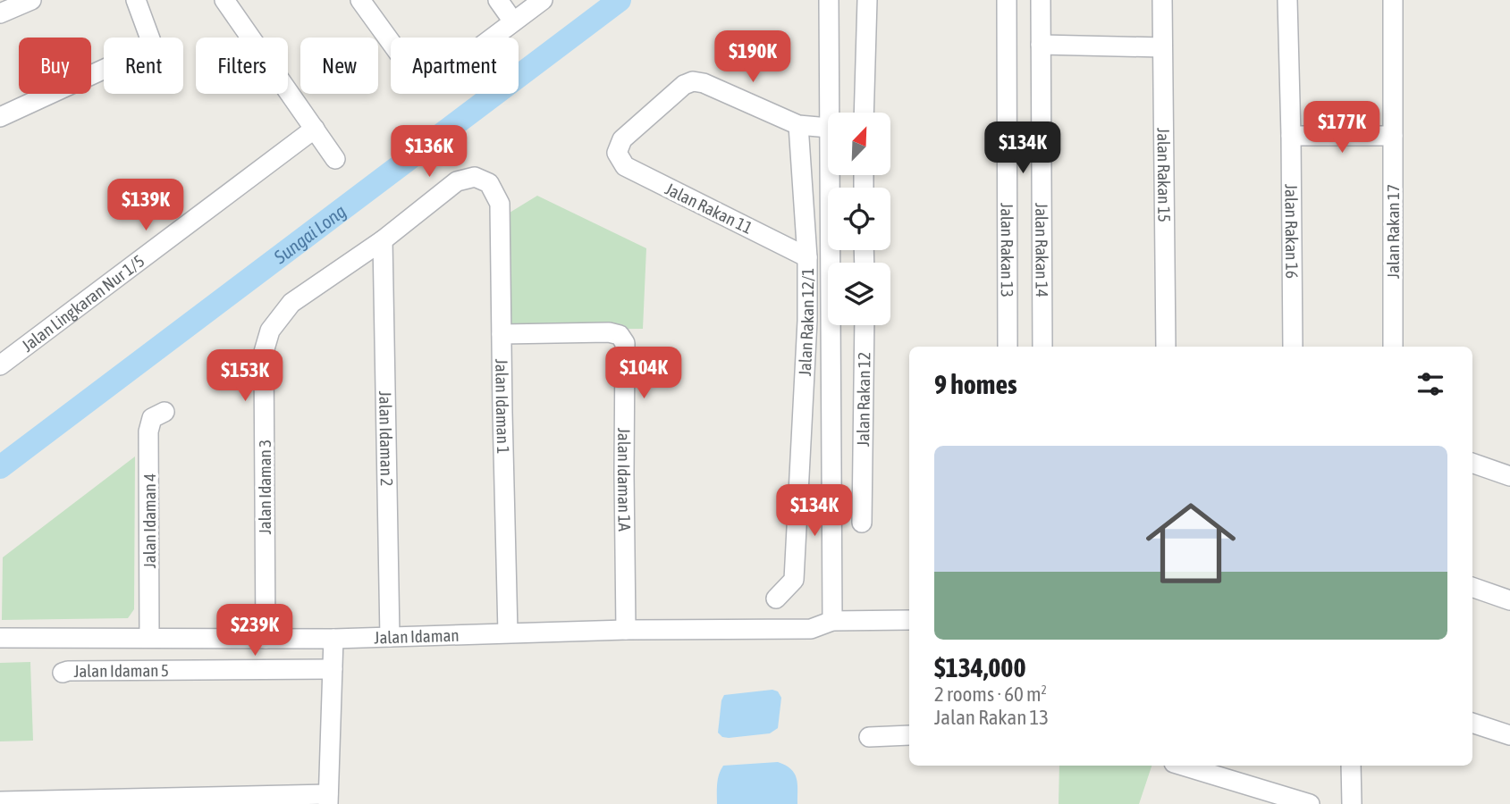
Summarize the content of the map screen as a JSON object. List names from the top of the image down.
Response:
{
  "streets": {
    "street": [
      "Jalan Rakan 15",
      "Jalan Rakan 11",
      "Jalan Rakan 16",
      "Jalan Rakan 17",
      "Jalan Rakan 13",
      "Jalan Rakan 14",
      "Jalan Lingkaran Nur 1/5",
      "Jalan Rakan 12/1",
      "Jalan Rakan 12",
      "Jalan Idaman 1",
      "Jalan Idaman 2",
      "Jalan Idaman 1A",
      "Jalan Idaman 3",
      "Jalan Idaman 4",
      "Jalan Idaman",
      "Jalan Idaman 5"
    ]
  },
  "crossings": [
    ["Jalan Rakan 11", "Jalan Rakan 12/1"],
    ["Jalan Idaman 1", "Jalan Idaman 1A"],
    ["Jalan Idaman 1", "Jalan Idaman 3"],
    ["Jalan Idaman 1", "Jalan Idaman"],
    ["Jalan Idaman 2", "Jalan Idaman 3"],
    ["Jalan Idaman 2", "Jalan Idaman"],
    ["Jalan Idaman 1A", "Jalan Idaman"],
    ["Jalan Idaman 3", "Jalan Idaman"],
    ["Jalan Idaman 4", "Jalan Idaman"]
  ],
  "water": ["Sungai Long"],
  "north": "top right",
  "page": {
    "price": [
      "$190K",
      "$177K",
      "$134K",
      "$136K",
      "$139K",
      "$104K",
      "$153K",
      "$134K",
      "$239K"
    ],
    "chip": [
      "Buy",
      "Rent",
      "Filters",
      "New",
      "Apartment"
    ],
    "heading": "9 homes",
    "list": [
      {
        "name": "$134,000",
        "note": "2 rooms · 60 m² · Jalan Rakan 13"
      }
    ]
  }
}
